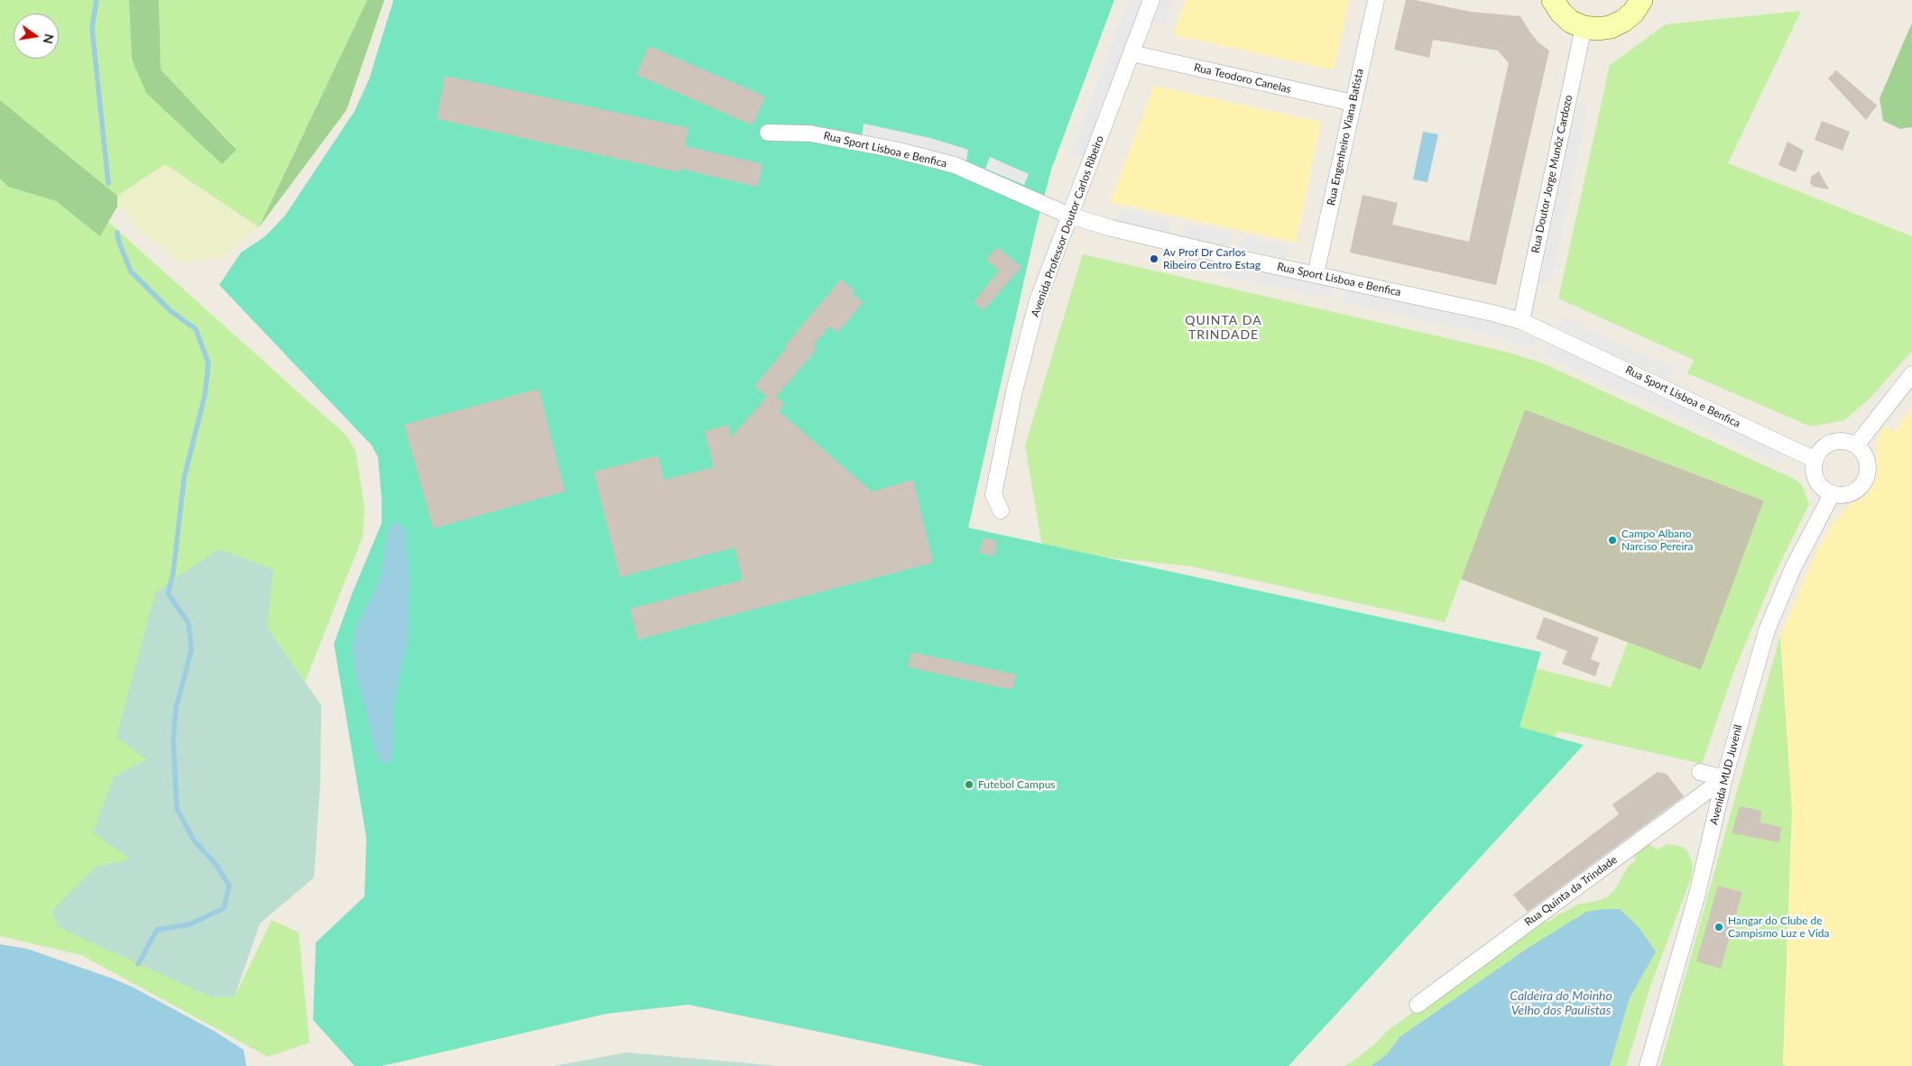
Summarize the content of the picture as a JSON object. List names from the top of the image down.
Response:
{
  "streets": {
    "street": [
      "Rua Teodoro Canelas",
      "Rua Engenheiro Viana Batista",
      "Rua Sport Lisboa e Benfica",
      "Rua Doutor Jorge Munõz Cardozo",
      "Avenida Professor Doutor Carlos Ribeiro",
      "Avenida MUD Juvenil",
      "Rua Quinta da Trindade"
    ]
  },
  "crossings": [
    ["Rua Teodoro Canelas", "Rua Engenheiro Viana Batista"],
    ["Rua Teodoro Canelas", "Avenida Professor Doutor Carlos Ribeiro"],
    ["Rua Engenheiro Viana Batista", "Rua Sport Lisboa e Benfica"],
    ["Rua Sport Lisboa e Benfica", "Rua Doutor Jorge Munõz Cardozo"],
    ["Rua Sport Lisboa e Benfica", "Avenida Professor Doutor Carlos Ribeiro"],
    ["Rua Sport Lisboa e Benfica", "Avenida MUD Juvenil"],
    ["Avenida MUD Juvenil", "Rua Quinta da Trindade"]
  ],
  "districts": ["QUINTA DA TRINDADE"],
  "water": ["Caldeira do Moinho Velho dos Paulistas"],
  "places": [
    "Av Prof Dr Carlos Ribeiro Centro Estag",
    "Campo Albano Narciso Pereira",
    "Futebol Campus",
    "Hangar do Clube de Campismo Luz e Vida"
  ],
  "north": "right"
}
